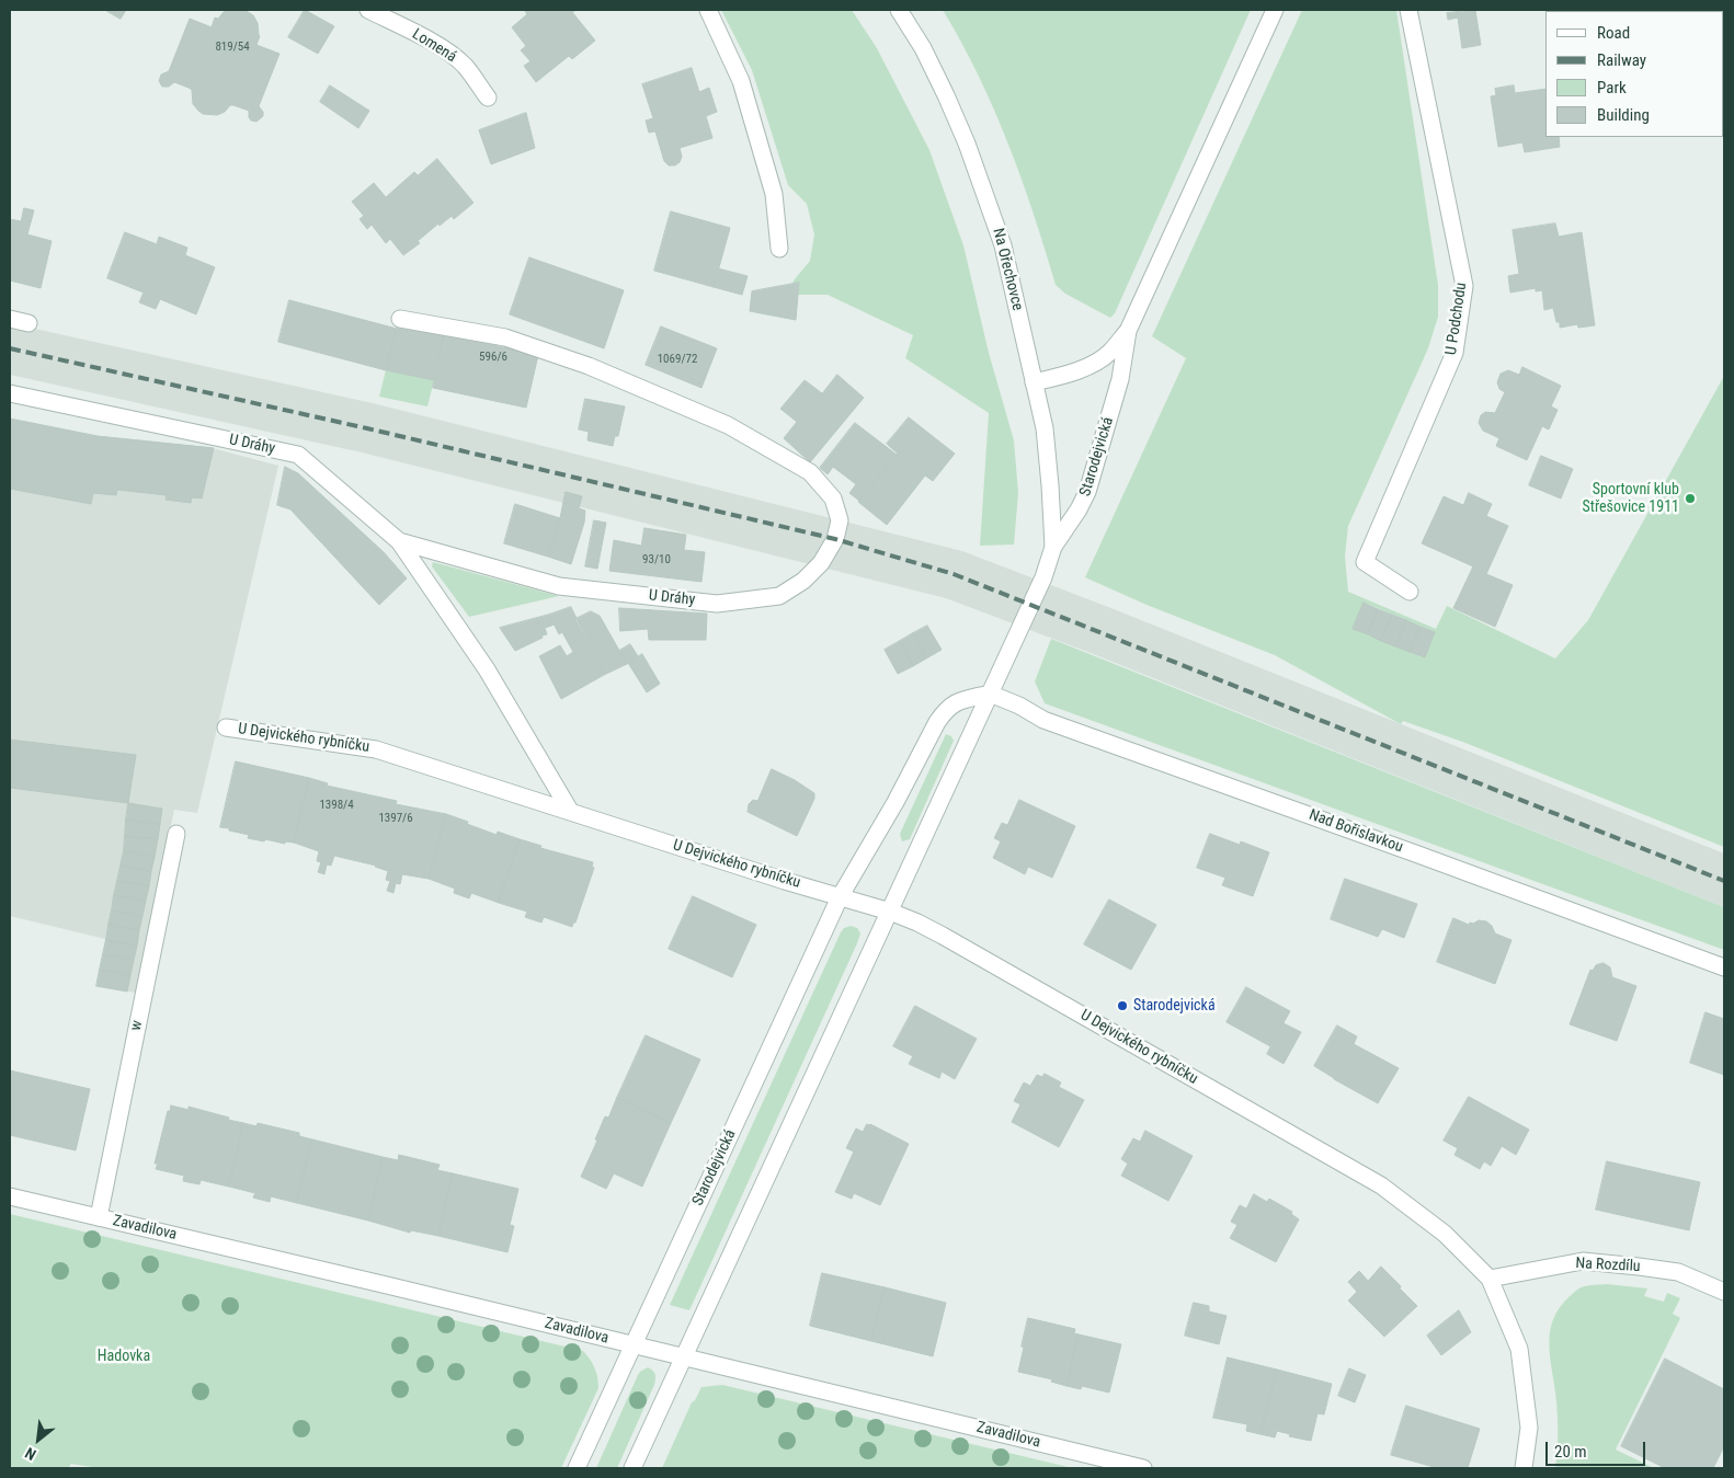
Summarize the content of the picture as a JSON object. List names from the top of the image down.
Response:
{
  "streets": {
    "street": [
      "Lomená",
      "Na Ořechovce",
      "U Podchodu",
      "U Dráhy",
      "Starodejvická",
      "U Dejvického rybníčku",
      "Nad Bořislavkou",
      "w",
      "Zavadilova",
      "Na Rozdílu"
    ]
  },
  "crossings": [
    ["Na Ořechovce", "Starodejvická"],
    ["Starodejvická", "U Dejvického rybníčku"],
    ["Starodejvická", "Nad Bořislavkou"],
    ["Starodejvická", "Zavadilova"],
    ["U Dejvického rybníčku", "Na Rozdílu"],
    ["w", "Zavadilova"]
  ],
  "parks": ["Hadovka"],
  "places": ["Sportovní klub Střešovice 1911", "Starodejvická"],
  "house_numbers": [
    "819/54",
    "596/6",
    "1069/72",
    "93/10",
    "1398/4",
    "1397/6"
  ],
  "legend": [
    "Road",
    "Railway",
    "Park",
    "Building"
  ],
  "scale_bar": "20 m",
  "north": "bottom left"
}
